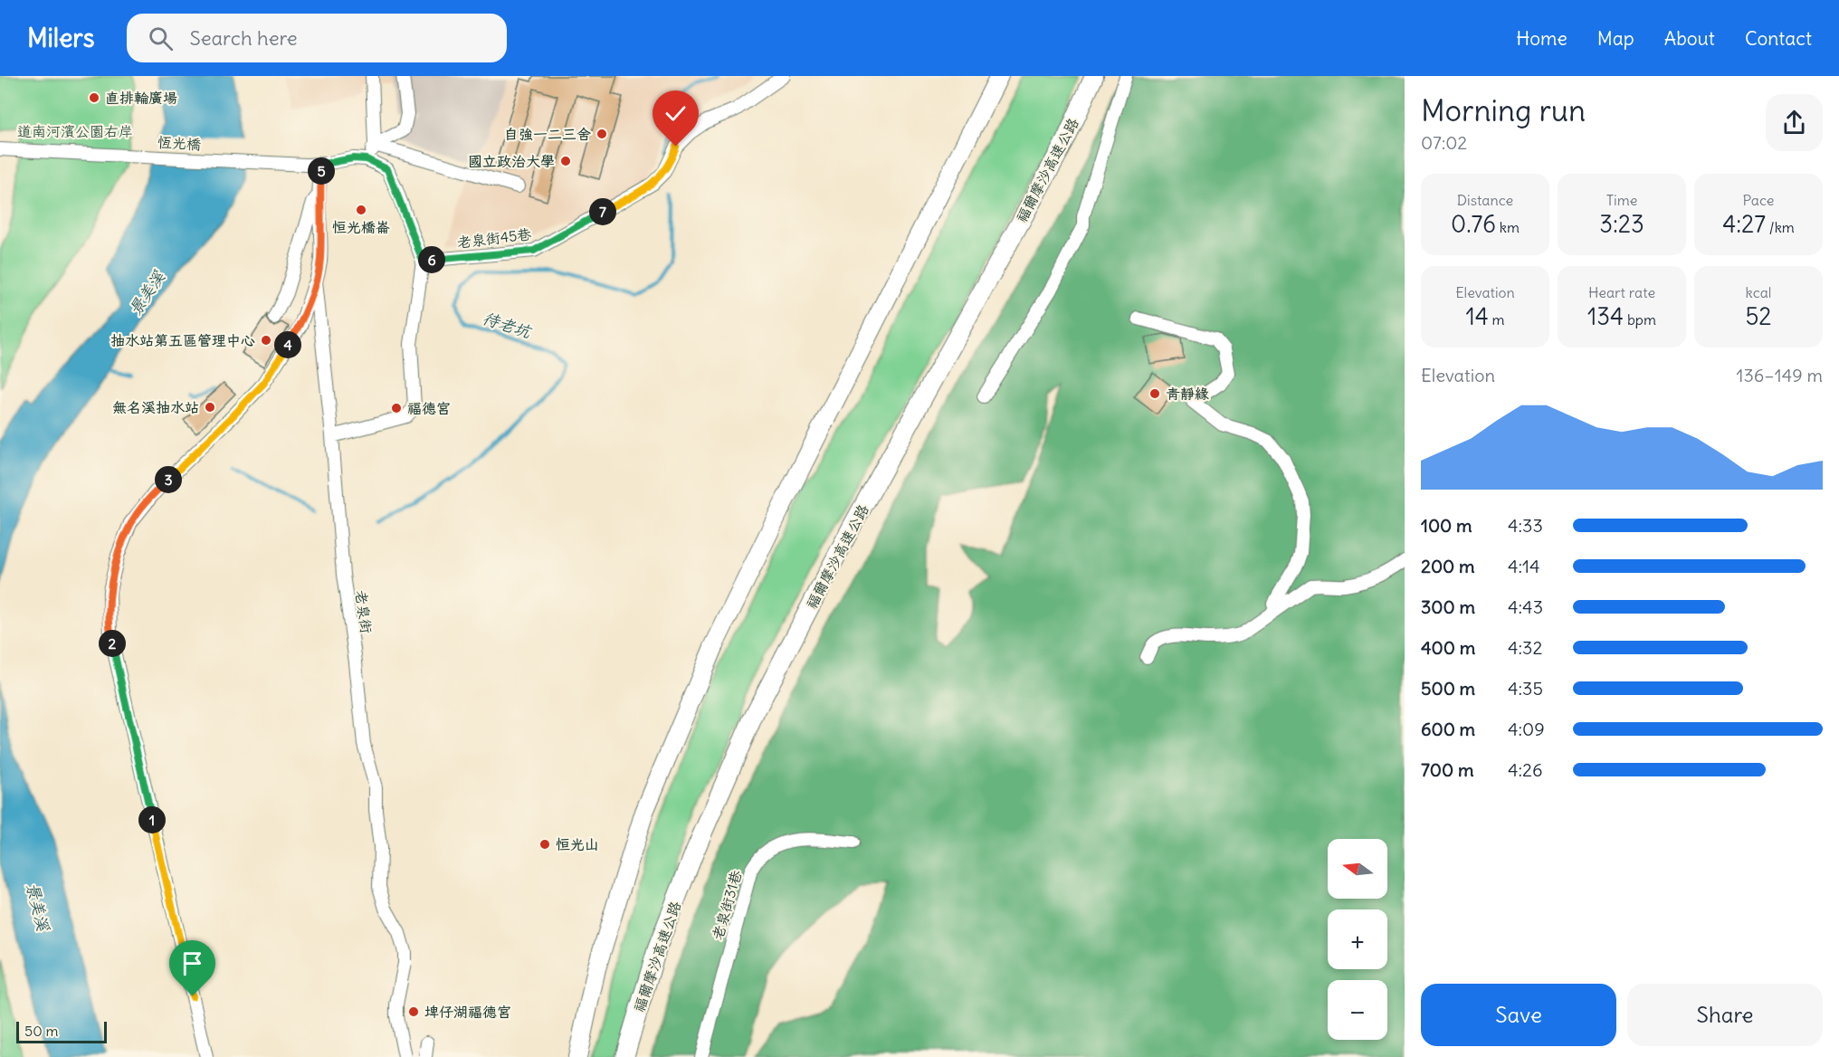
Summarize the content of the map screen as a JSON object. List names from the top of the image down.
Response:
{
  "streets": {
    "highway": ["福爾摩沙高速公路"],
    "street": [
      "恆光橋",
      "老泉街45巷",
      "老泉街",
      "老泉街31巷"
    ]
  },
  "crossings": [
    ["恆光橋", "老泉街"]
  ],
  "water": ["景美溪", "待老坑"],
  "parks": ["道南河濱公園右岸"],
  "places": [
    "直排輪廣場",
    "自強一二三舍",
    "國立政治大學",
    "恒光橋崙",
    "抽水站第五區管理中心",
    "青靜緣",
    "無名溪抽水站",
    "福德宮",
    "恒光山",
    "埤仔湖福德宮"
  ],
  "scale_bar": "50 m",
  "north": "left",
  "page": {
    "header": "Milers",
    "search": "Search here",
    "nav": [
      "Home",
      "Map",
      "About",
      "Contact"
    ],
    "heading": ["Morning run", "07:02"],
    "pins": [
      "5",
      "7",
      "6",
      "4",
      "3",
      "2",
      "1"
    ],
    "stats": [
      ["Distance", "0.76 km"],
      ["Time", "3:23"],
      ["Pace", "4:27 /km"],
      ["Elevation", "14 m"],
      ["Heart rate", "134 bpm"],
      ["kcal", "52"]
    ],
    "chart": ["Elevation", "136–149 m"],
    "list": [
      {
        "name": "100 m",
        "note": "4:33"
      },
      {
        "name": "200 m",
        "note": "4:14"
      },
      {
        "name": "300 m",
        "note": "4:43"
      },
      {
        "name": "400 m",
        "note": "4:32"
      },
      {
        "name": "500 m",
        "note": "4:35"
      },
      {
        "name": "600 m",
        "note": "4:09"
      },
      {
        "name": "700 m",
        "note": "4:26"
      }
    ],
    "map_buttons": ["+", "−"],
    "buttons": ["Save", "Share"],
    "scale": "50 m"
  }
}
